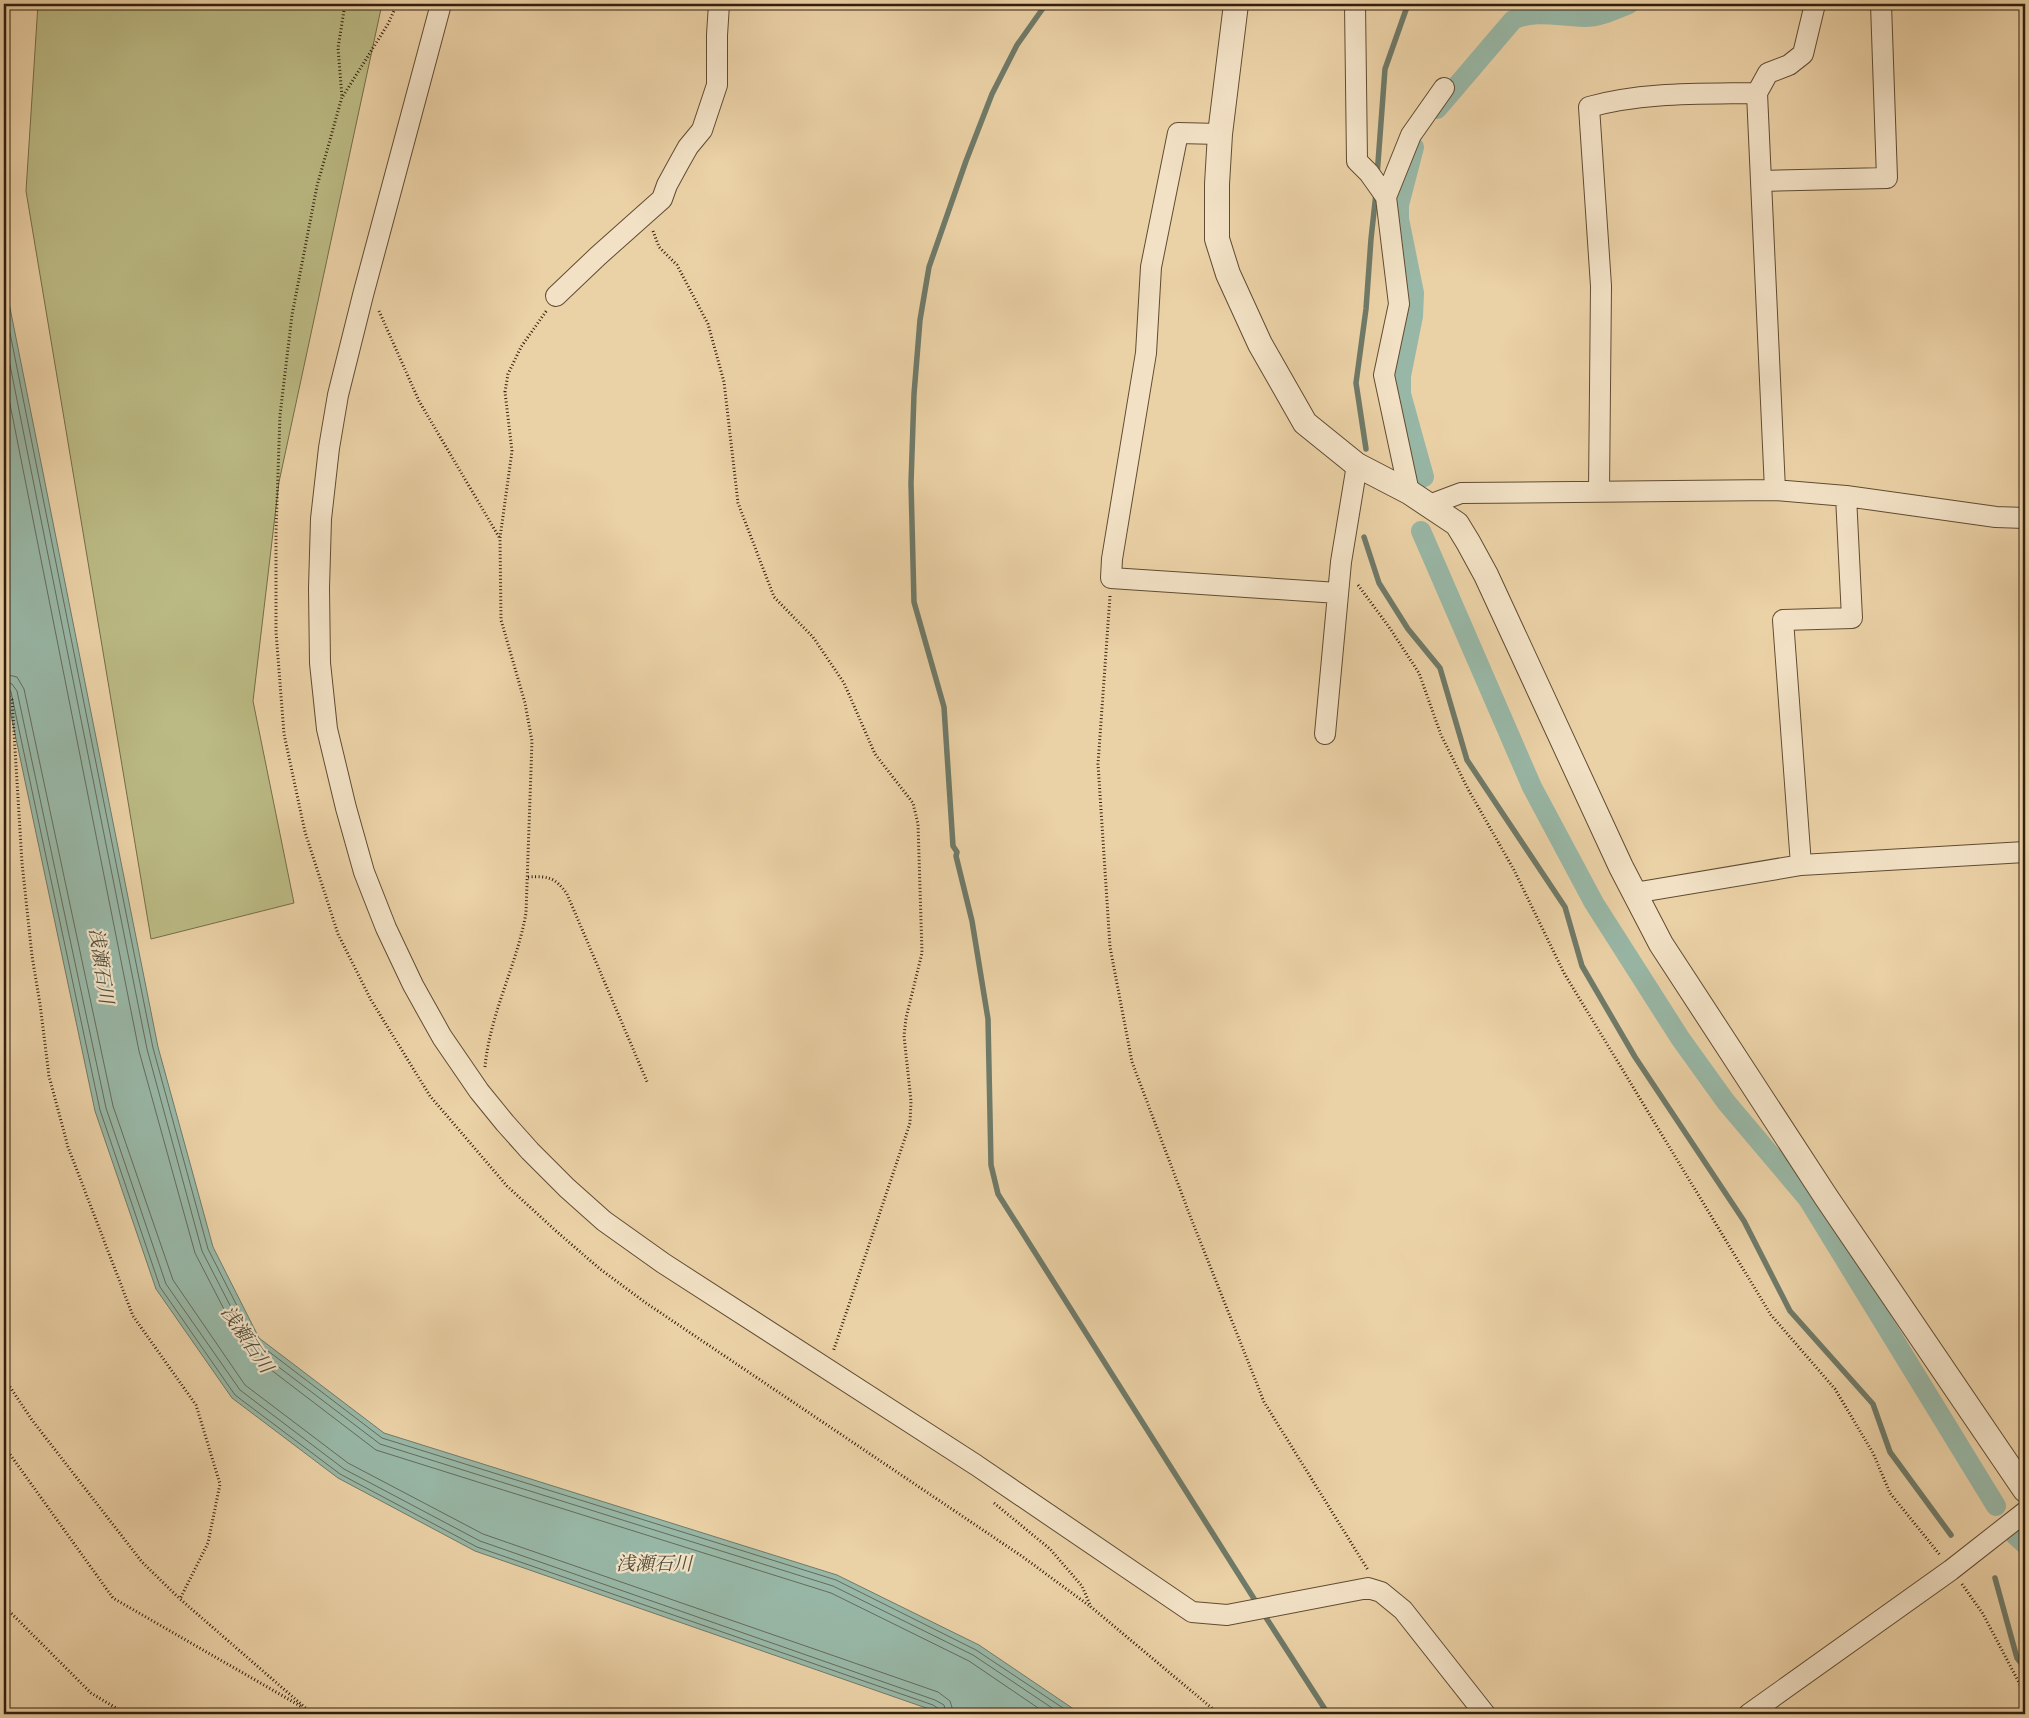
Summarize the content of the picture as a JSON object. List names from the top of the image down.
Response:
{
  "water": ["浅瀬石川"]
}
